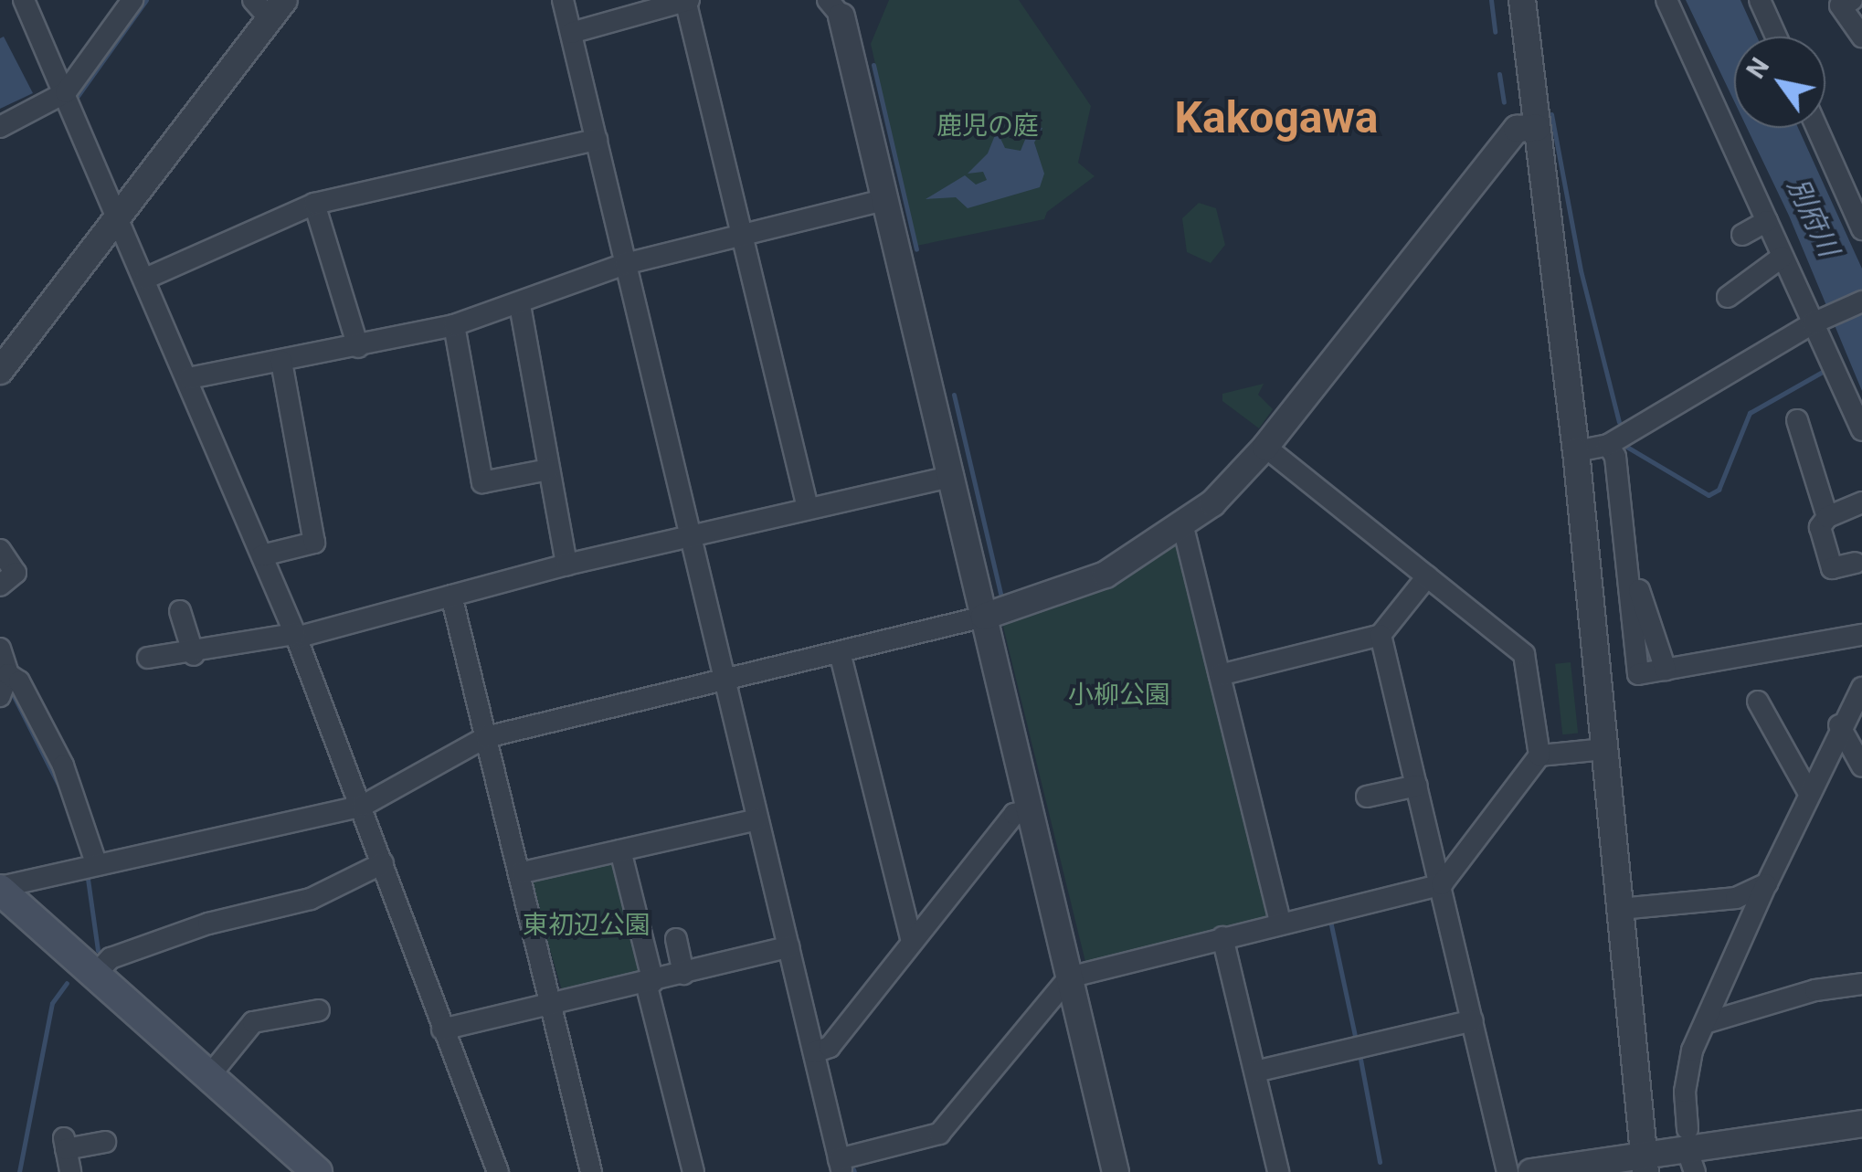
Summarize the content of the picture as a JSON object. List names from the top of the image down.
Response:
{
  "districts": ["Kakogawa"],
  "water": ["別府川"],
  "parks": ["鹿児の庭", "小柳公園", "東初辺公園"],
  "north": "top left"
}
